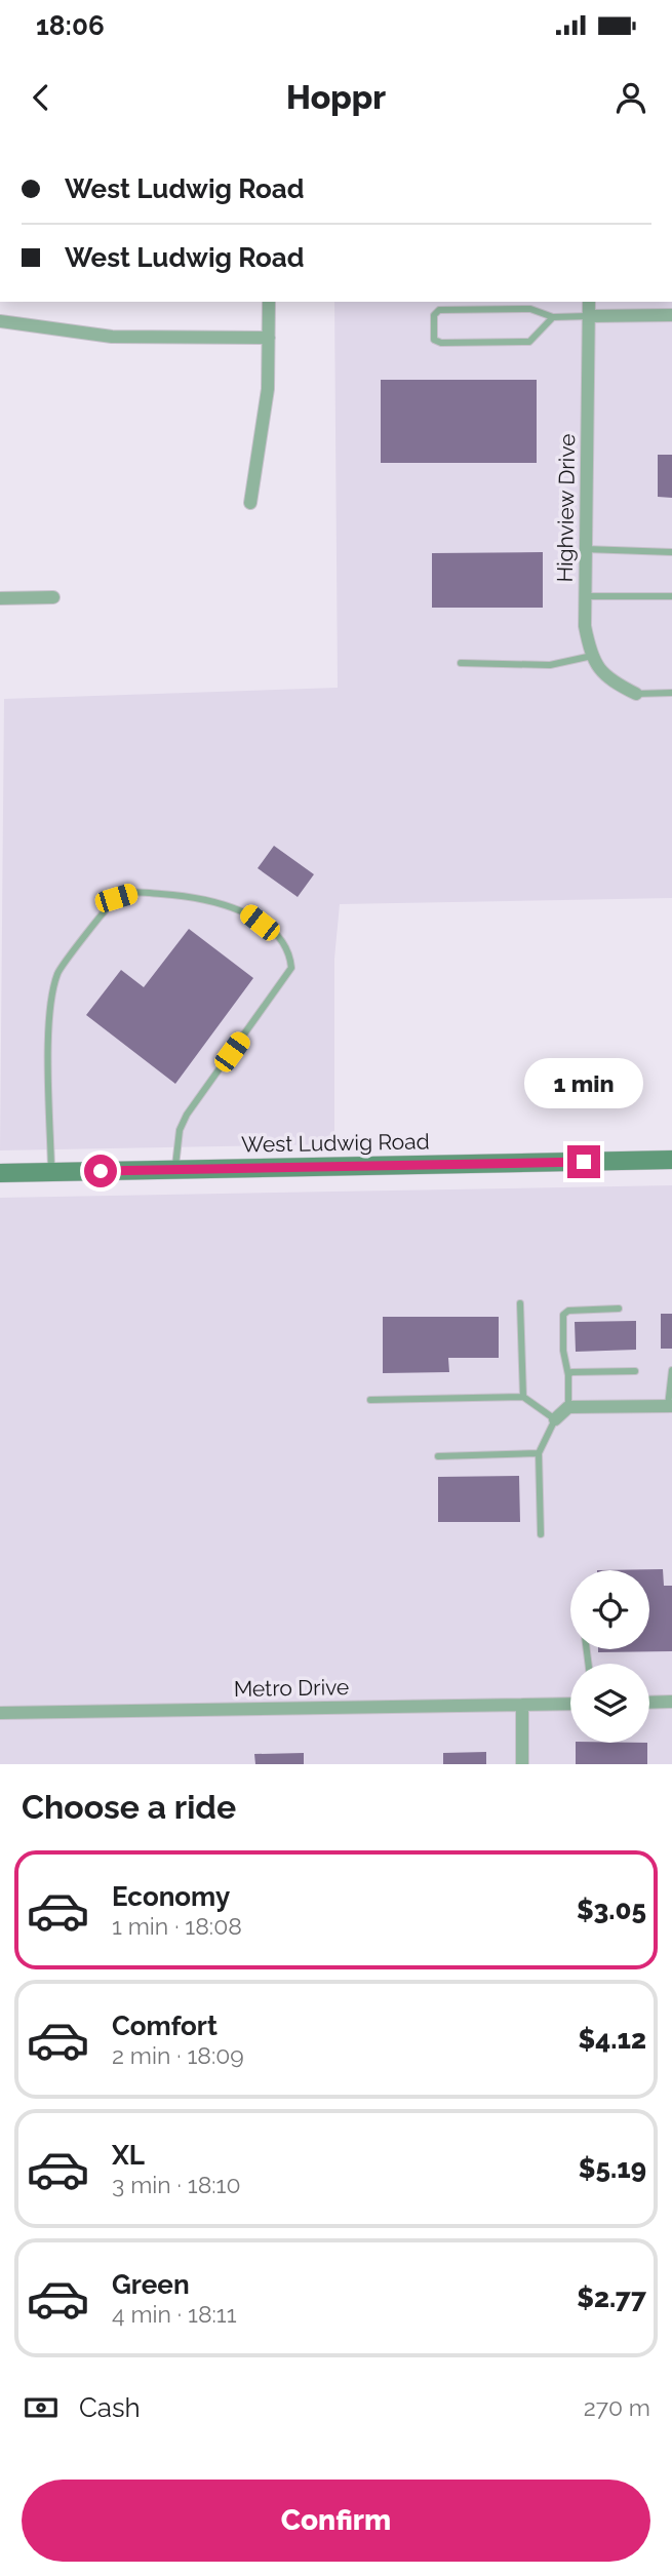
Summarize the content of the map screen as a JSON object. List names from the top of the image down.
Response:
{
  "streets": {
    "main road": ["West Ludwig Road"],
    "street": ["Highview Drive", "Metro Drive"]
  },
  "page": {
    "status": "18:06",
    "header": "Hoppr",
    "banner": ["West Ludwig Road", "West Ludwig Road"],
    "bubble": "1 min",
    "heading": "Choose a ride",
    "list": [
      {
        "name": "Economy",
        "note": "1 min · 18:08",
        "value": "$3.05"
      },
      {
        "name": "Comfort",
        "note": "2 min · 18:09",
        "value": "$4.12"
      },
      {
        "name": "XL",
        "note": "3 min · 18:10",
        "value": "$5.19"
      },
      {
        "name": "Green",
        "note": "4 min · 18:11",
        "value": "$2.77"
      }
    ],
    "pay": ["Cash", "270 m"],
    "buttons": "Confirm"
  }
}
